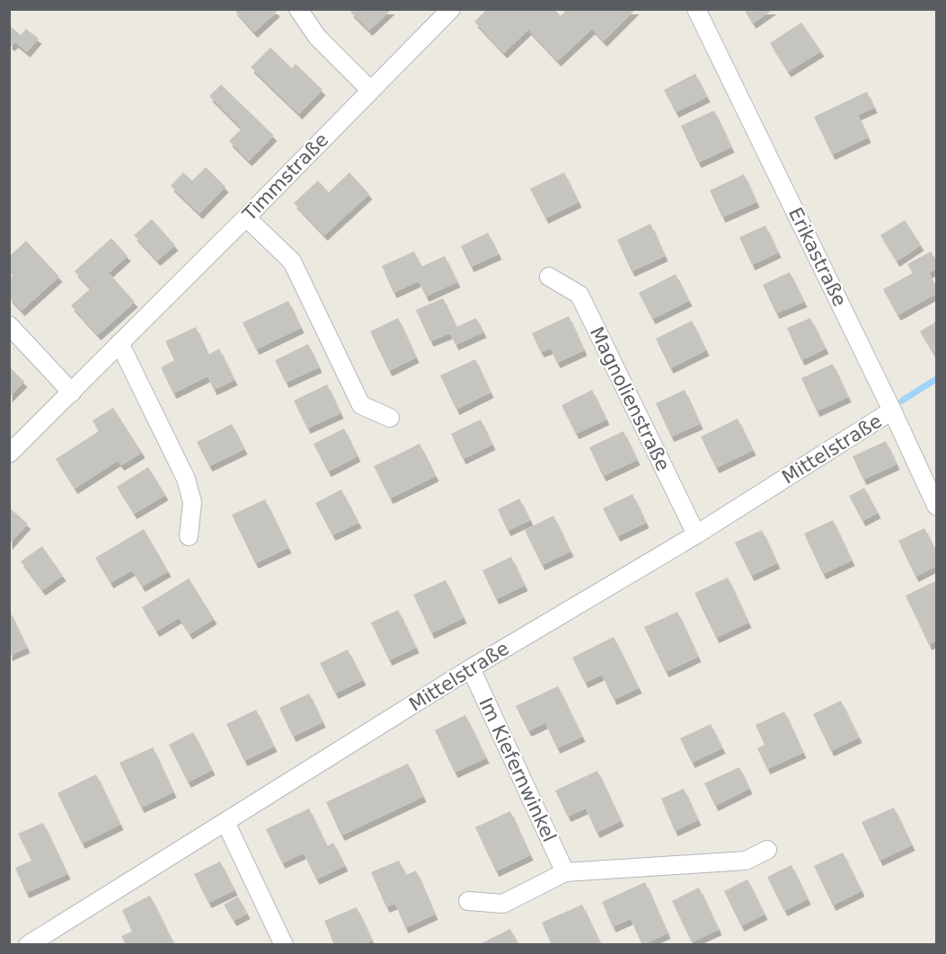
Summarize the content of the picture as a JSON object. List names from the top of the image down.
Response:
{
  "streets": {
    "street": [
      "Timmstraße",
      "Erikastraße",
      "Magnolienstraße",
      "Mittelstraße",
      "Im Kiefernwinkel"
    ]
  },
  "crossings": [
    ["Erikastraße", "Mittelstraße"],
    ["Magnolienstraße", "Mittelstraße"],
    ["Mittelstraße", "Im Kiefernwinkel"]
  ]
}
